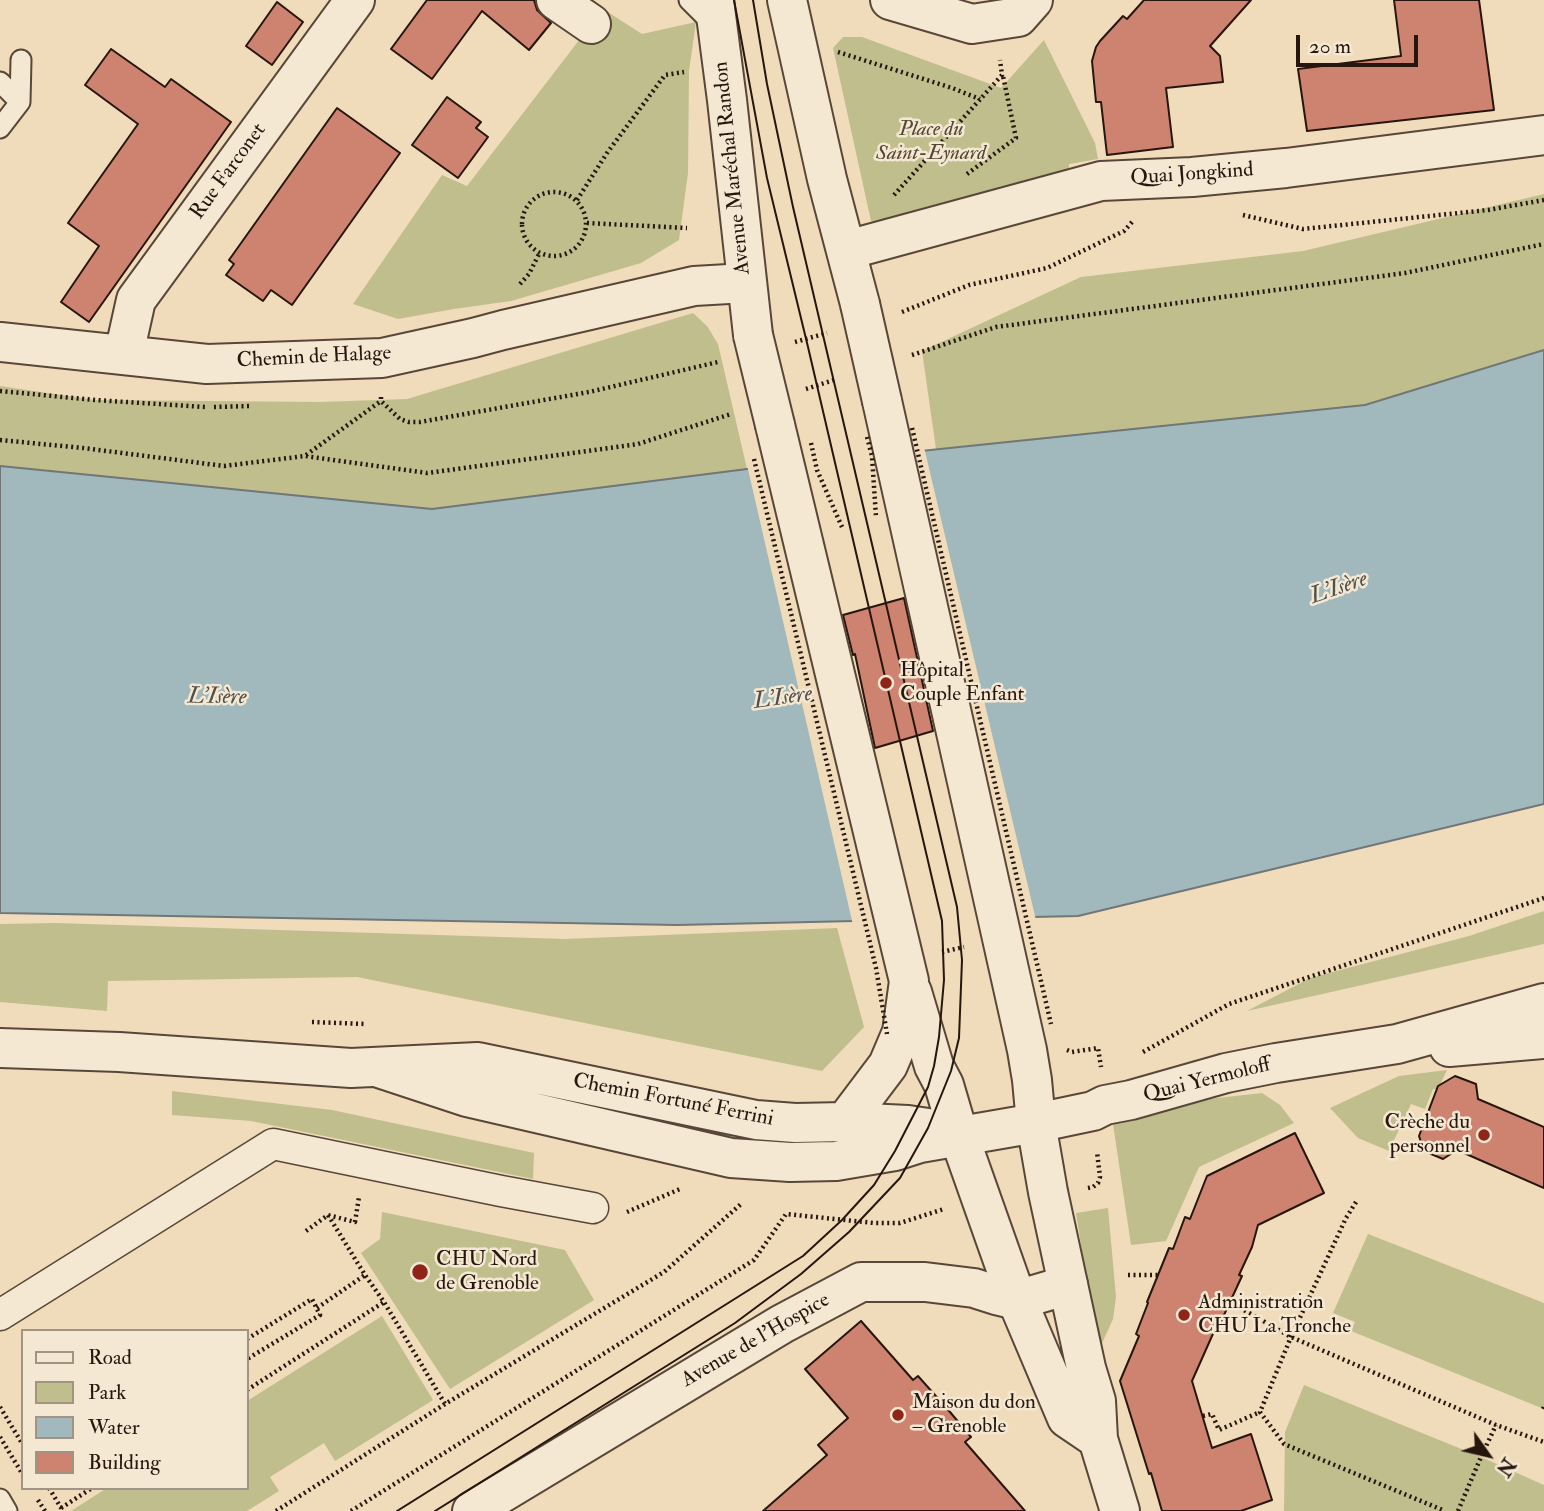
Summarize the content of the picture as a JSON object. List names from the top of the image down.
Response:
{
  "streets": {
    "street": [
      "Avenue Maréchal Randon",
      "Rue Farconet",
      "Quai Jongkind",
      "Chemin de Halage",
      "Quai Yermoloff",
      "Chemin Fortuné Ferrini",
      "Avenue de l'Hospice"
    ]
  },
  "crossings": [
    ["Avenue Maréchal Randon", "Chemin de Halage"],
    ["Avenue Maréchal Randon", "Quai Yermoloff"],
    ["Avenue Maréchal Randon", "Chemin Fortuné Ferrini"],
    ["Avenue Maréchal Randon", "Avenue de l'Hospice"],
    ["Rue Farconet", "Chemin de Halage"],
    ["Quai Yermoloff", "Chemin Fortuné Ferrini"]
  ],
  "water": ["L'Isère"],
  "parks": ["Place du Saint-Eynard"],
  "places": [
    "Hôpital Couple Enfant",
    "Crèche du personnel",
    "CHU Nord de Grenoble",
    "Administration CHU La Tronche",
    "Maison du don – Grenoble"
  ],
  "legend": [
    "Road",
    "Park",
    "Water",
    "Building"
  ],
  "scale_bar": "20 m",
  "north": "bottom right"
}
